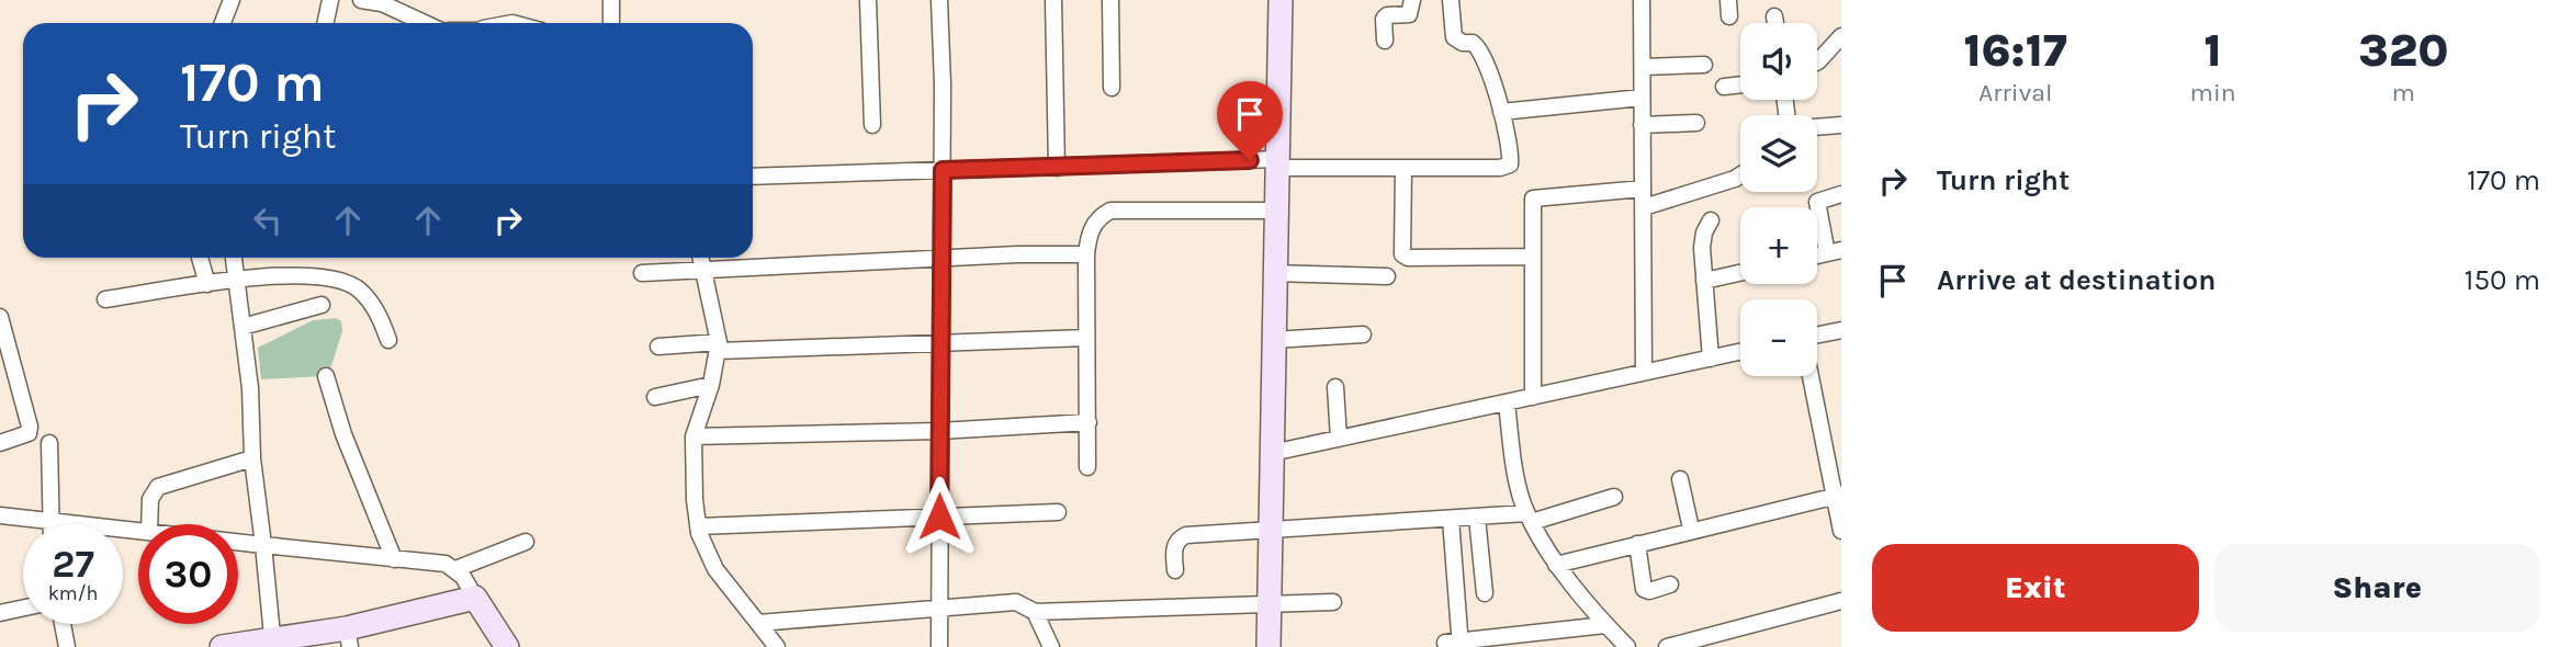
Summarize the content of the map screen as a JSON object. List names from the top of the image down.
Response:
{
  "page": {
    "eta": [
      "16:17",
      "Arrival",
      "1",
      "min",
      "320",
      "m"
    ],
    "map_buttons": ["+", "−"],
    "turn": ["170 m", "Turn right"],
    "list": [
      {
        "name": "Turn right",
        "value": "170 m"
      },
      {
        "name": "Arrive at destination",
        "value": "150 m"
      }
    ],
    "speed": "27 km/h",
    "limit": "30",
    "buttons": ["Exit", "Share"]
  }
}
